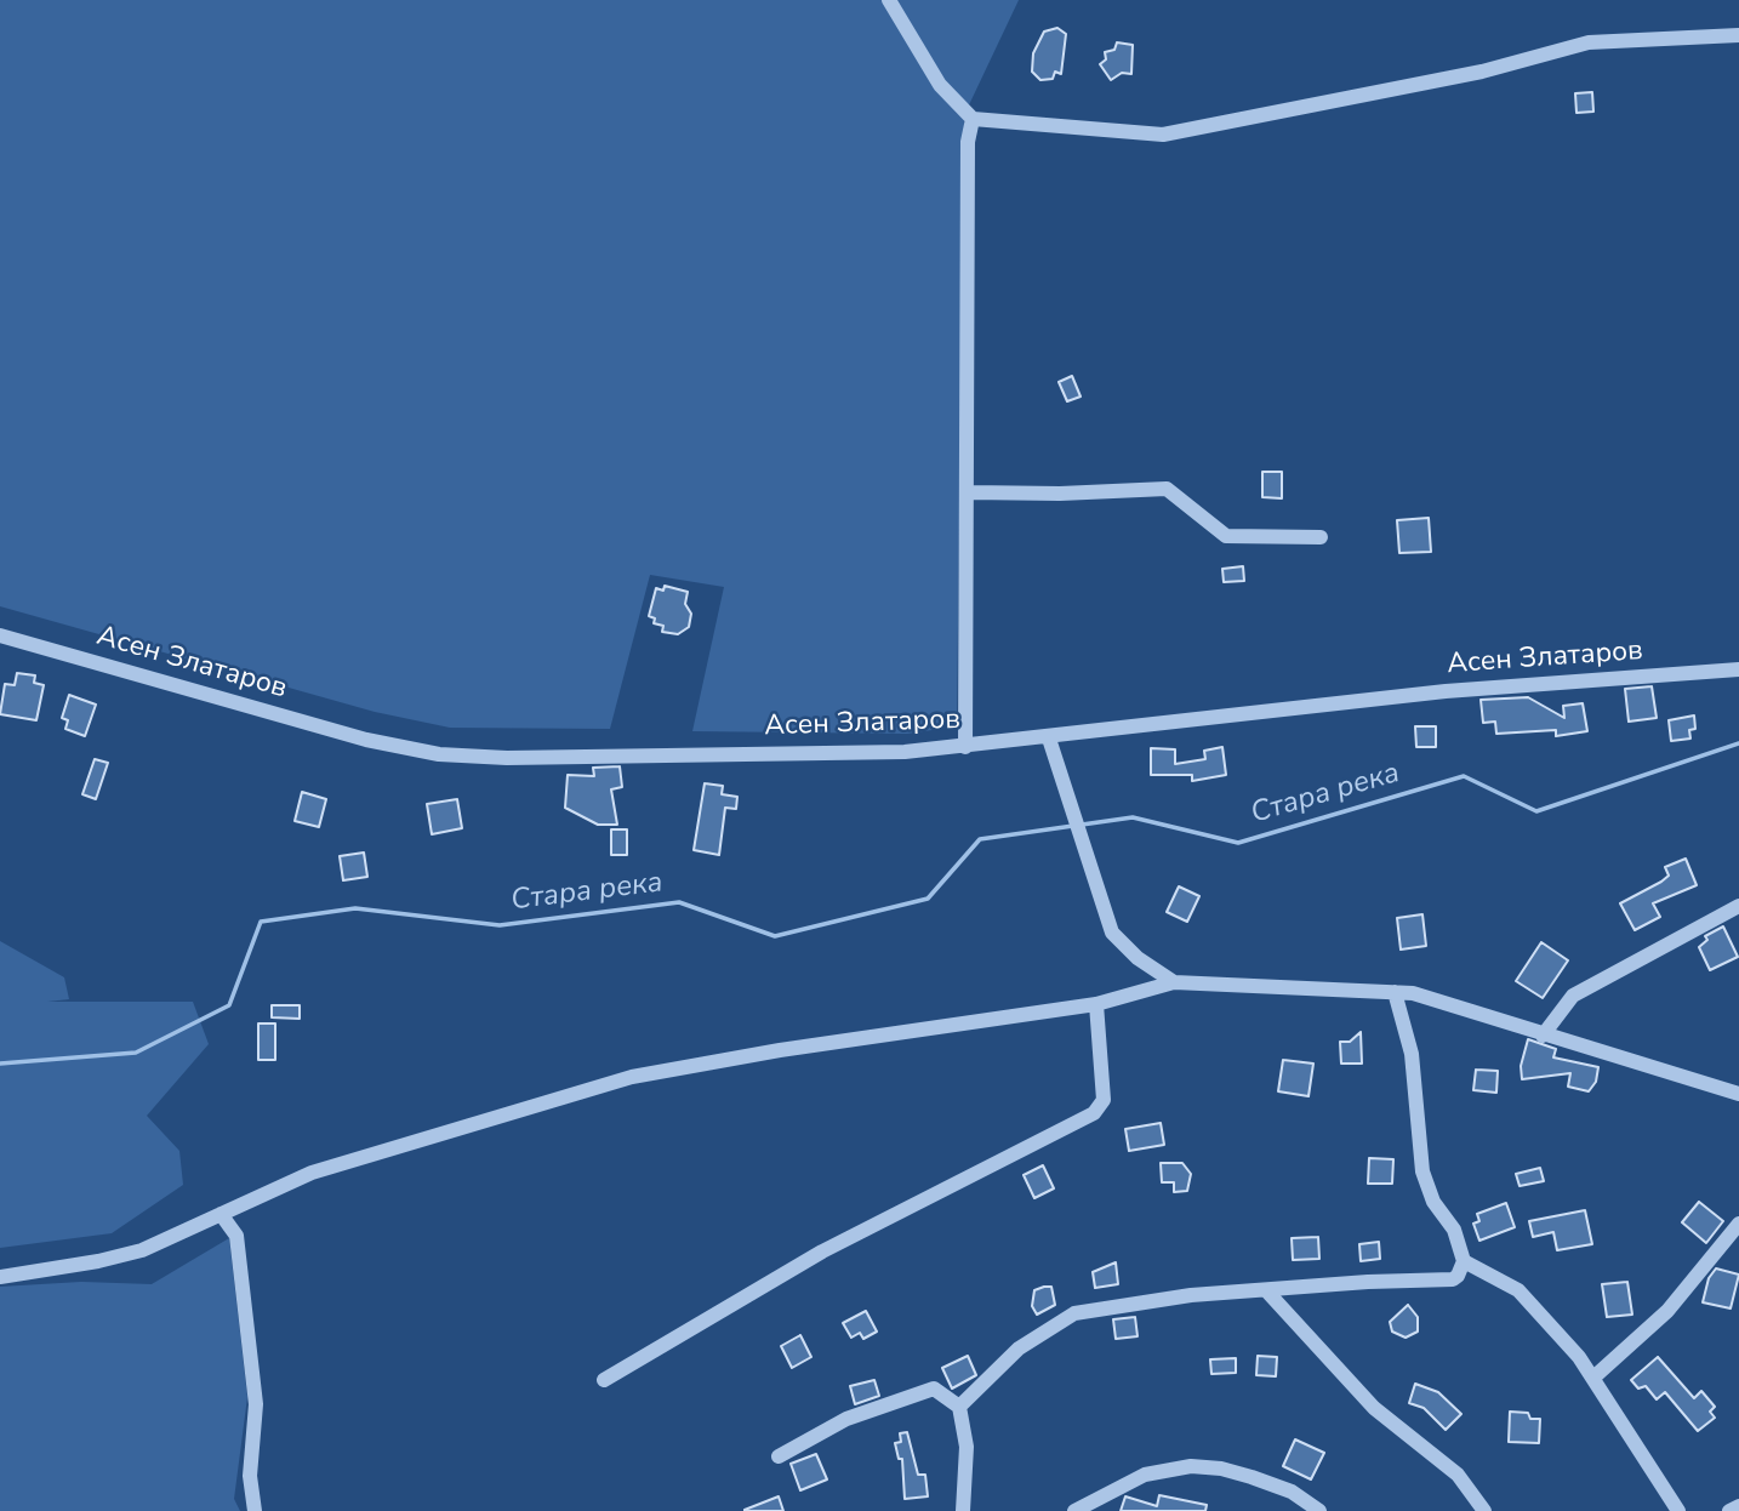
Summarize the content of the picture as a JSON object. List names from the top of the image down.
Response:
{
  "streets": {
    "street": ["Асен Златаров"]
  },
  "water": ["Стара река"]
}
